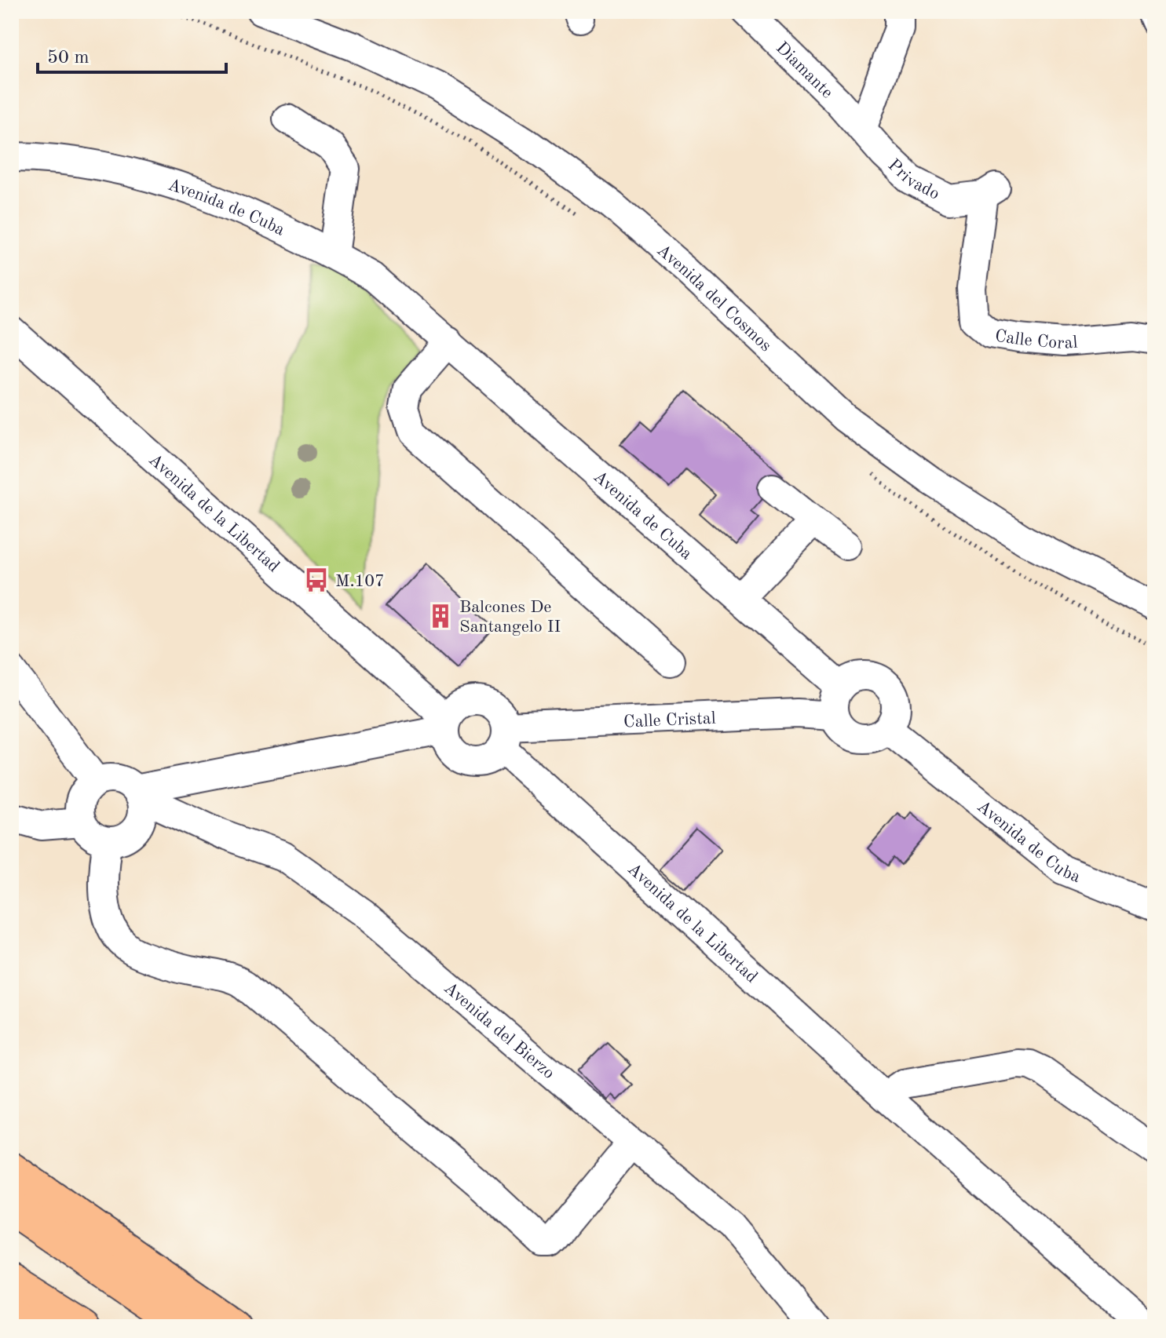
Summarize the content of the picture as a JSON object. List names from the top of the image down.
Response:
{
  "streets": {
    "street": [
      "Diamante",
      "Privado",
      "Avenida de Cuba",
      "Avenida del Cosmos",
      "Calle Coral",
      "Avenida de la Libertad",
      "Calle Cristal",
      "Avenida del Bierzo"
    ]
  },
  "crossings": [
    ["Diamante", "Privado"],
    ["Privado", "Calle Coral"],
    ["Avenida de Cuba", "Calle Cristal"],
    ["Avenida de la Libertad", "Calle Cristal"]
  ],
  "places": {
    "bus stop": ["M.107"],
    "building": ["Balcones De Santangelo II"]
  },
  "scale_bar": "50 m"
}
